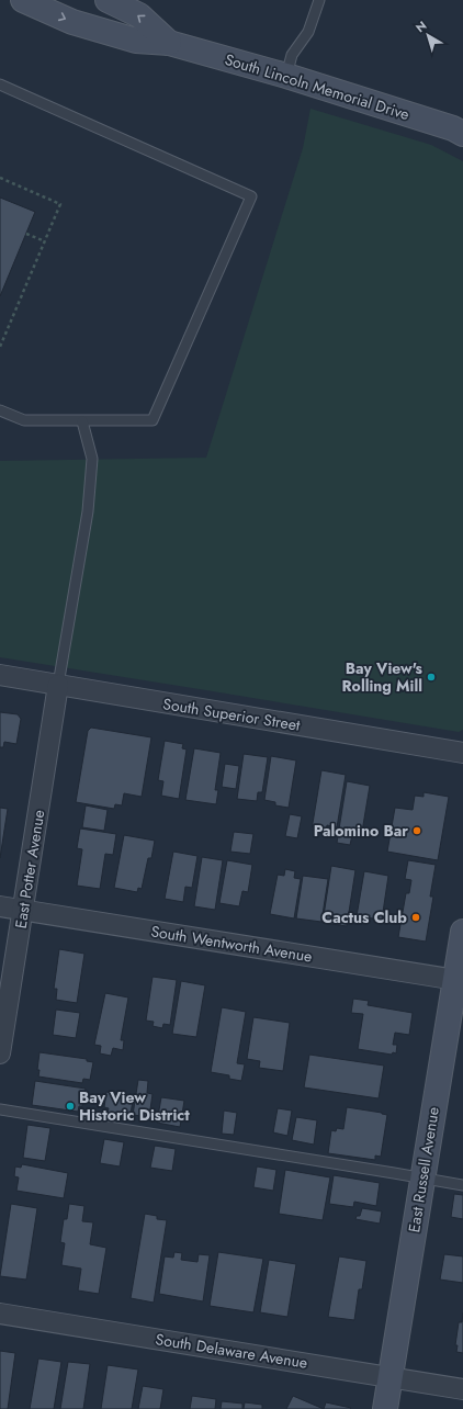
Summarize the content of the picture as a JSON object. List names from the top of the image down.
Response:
{
  "streets": {
    "main road": ["South Lincoln Memorial Drive", "East Russell Avenue"],
    "street": [
      "South Superior Street",
      "East Potter Avenue",
      "South Wentworth Avenue",
      "South Delaware Avenue"
    ]
  },
  "crossings": [
    ["South Superior Street", "East Potter Avenue"],
    ["East Potter Avenue", "South Wentworth Avenue"],
    ["South Wentworth Avenue", "East Russell Avenue"],
    ["East Russell Avenue", "South Delaware Avenue"]
  ],
  "places": [
    "Bay View's Rolling Mill",
    "Palomino Bar",
    "Cactus Club",
    "Bay View Historic District"
  ],
  "north": "top left"
}
